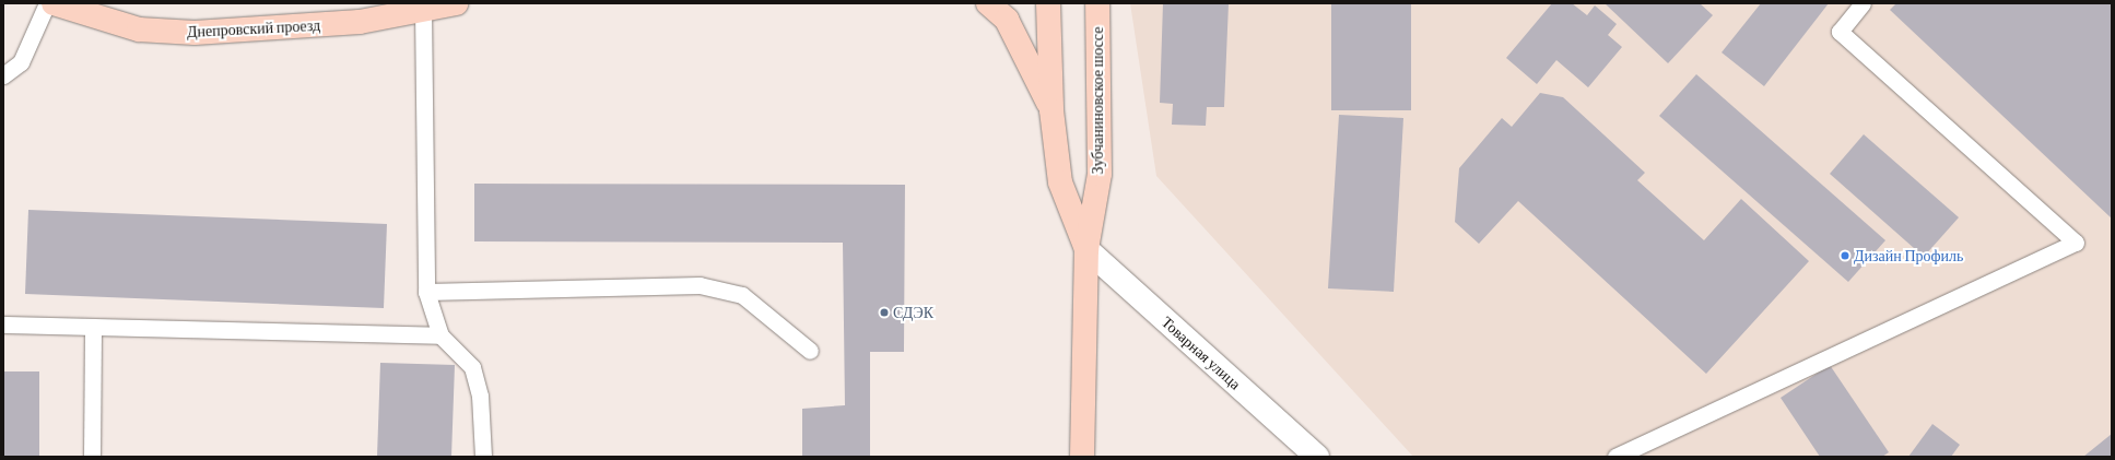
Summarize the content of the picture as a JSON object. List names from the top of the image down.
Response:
{
  "streets": {
    "main road": ["Днепровский проезд", "Зубчаниновское шоссе"],
    "street": ["Товарная улица"]
  },
  "crossings": [
    ["Зубчаниновское шоссе", "Товарная улица"]
  ],
  "places": ["Дизайн Профиль", "СДЭК"]
}
